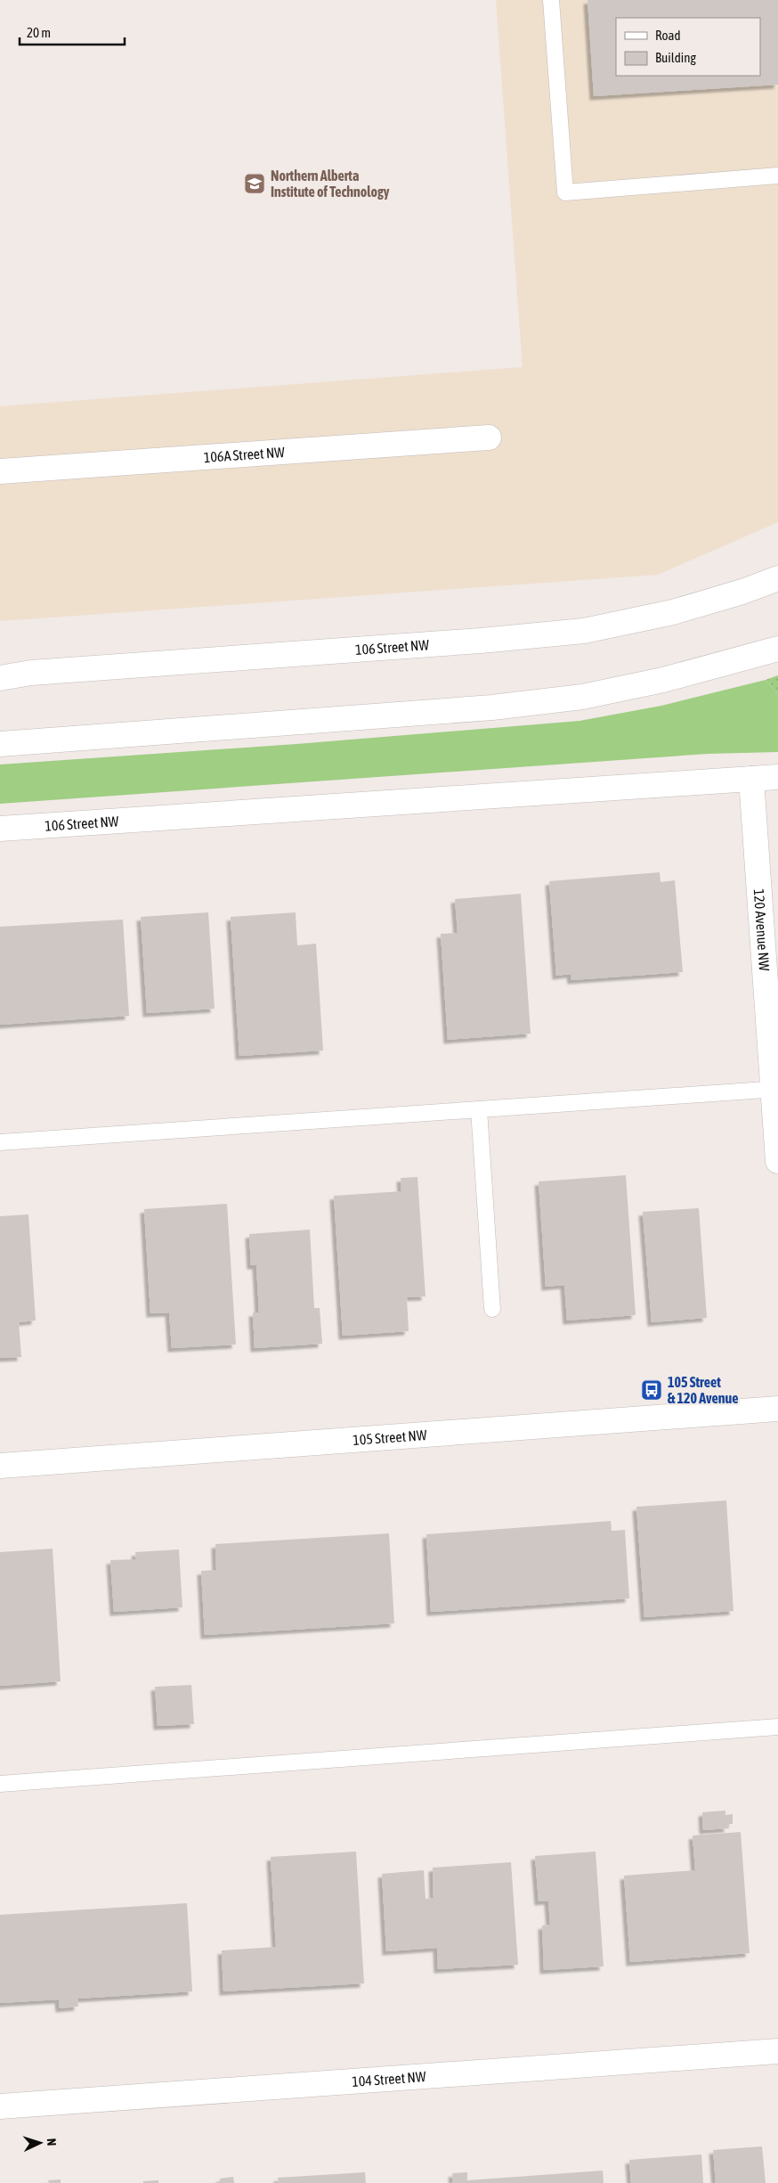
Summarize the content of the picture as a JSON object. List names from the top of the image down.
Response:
{
  "streets": {
    "street": [
      "106A Street NW",
      "106 Street NW",
      "120 Avenue NW",
      "105 Street NW",
      "104 Street NW"
    ]
  },
  "crossings": [
    ["106 Street NW", "120 Avenue NW"]
  ],
  "places": {
    "school or university": ["Northern Alberta Institute of Technology"],
    "bus stop": ["105 Street & 120 Avenue"]
  },
  "legend": ["Road", "Building"],
  "scale_bar": "20 m",
  "north": "right"
}
